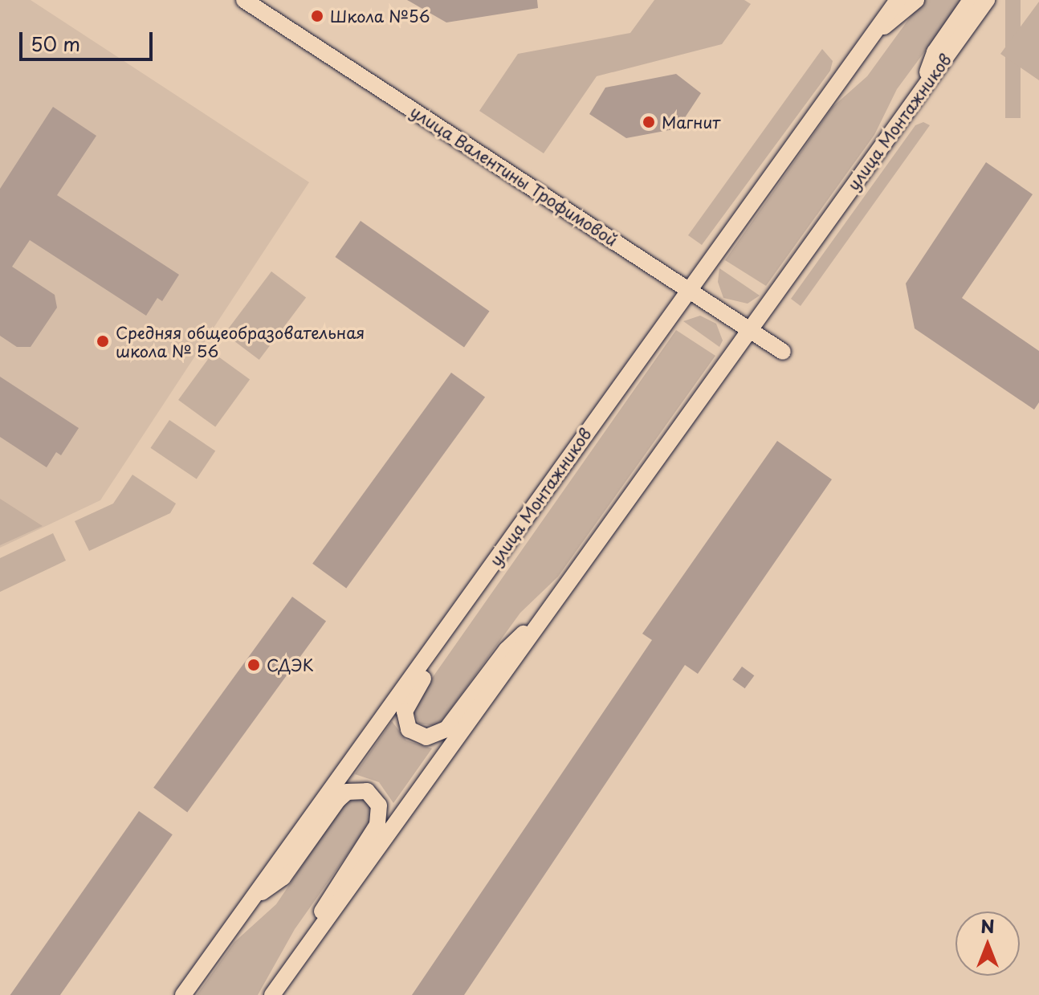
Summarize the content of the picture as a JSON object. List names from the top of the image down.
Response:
{
  "streets": {
    "street": ["улица Монтажников", "улица Валентины Трофимовой"]
  },
  "crossings": [
    ["улица Монтажников", "улица Валентины Трофимовой"]
  ],
  "places": [
    "Школа №56",
    "Магнит",
    "Средняя общеобразовательная школа № 56",
    "СДЭК"
  ],
  "scale_bar": "50 m",
  "north": "top"
}
